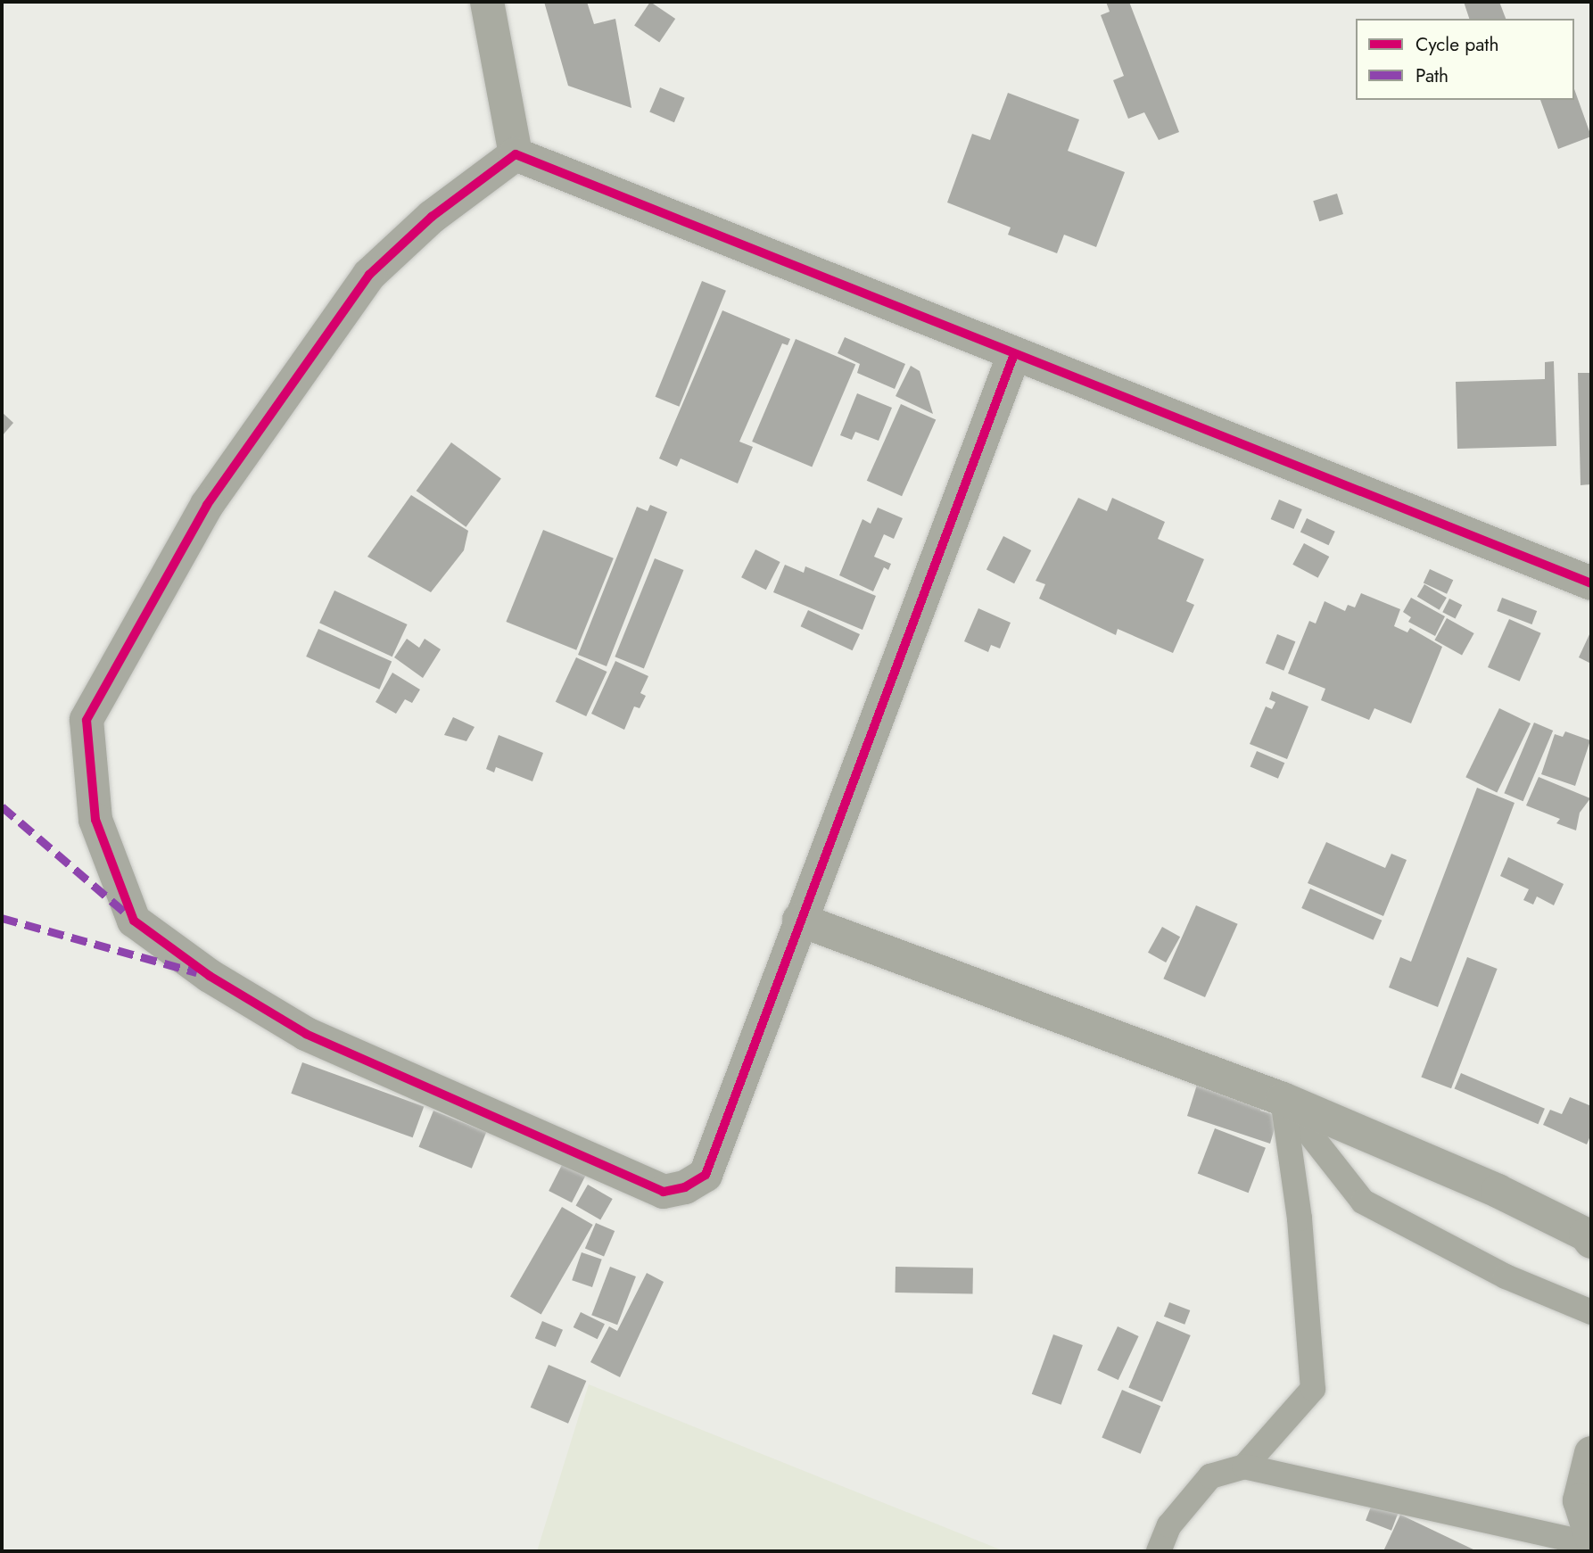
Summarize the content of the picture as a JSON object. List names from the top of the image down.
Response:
{
  "legend": ["Cycle path", "Path"]
}
